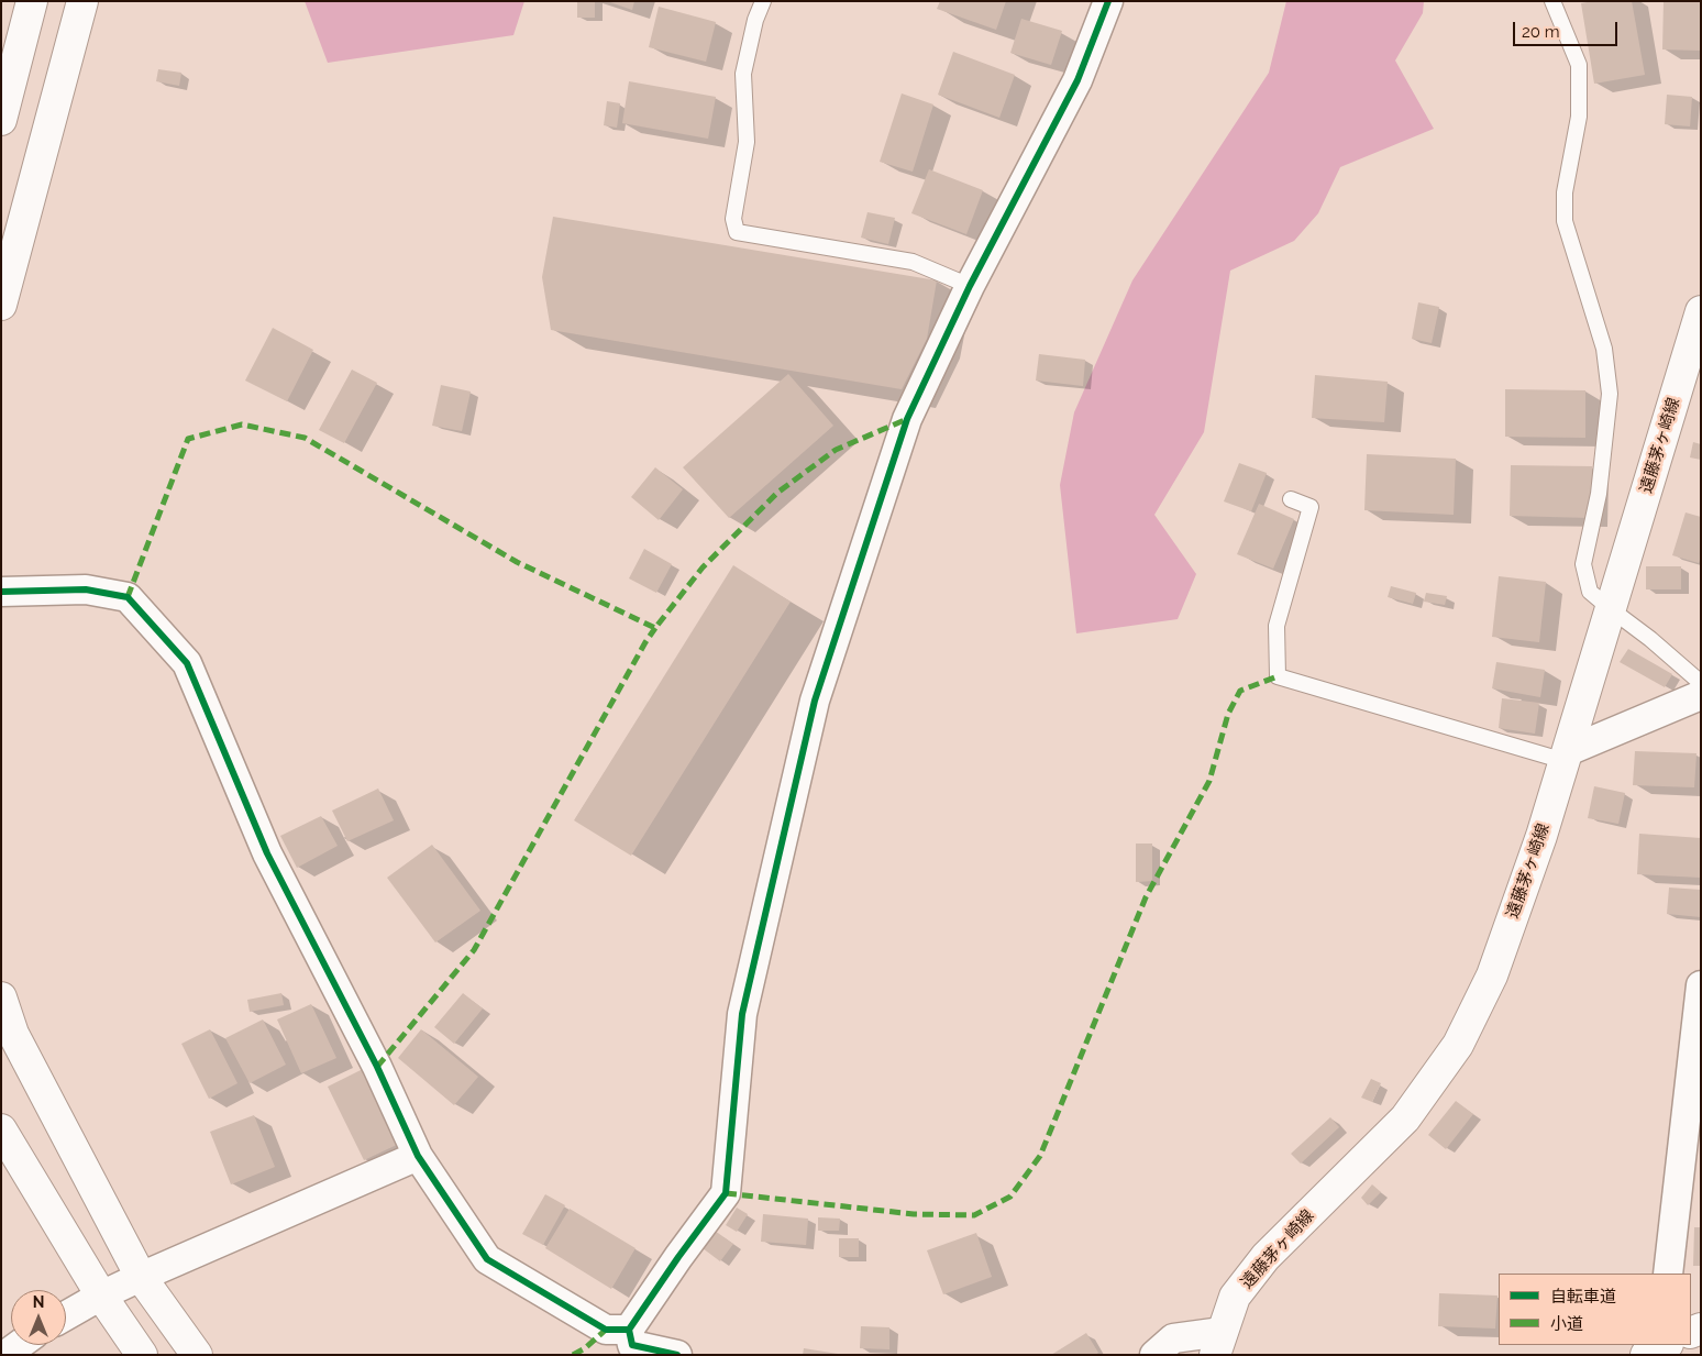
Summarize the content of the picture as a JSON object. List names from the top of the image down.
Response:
{
  "streets": {
    "street": ["遠藤茅ヶ崎線"]
  },
  "legend": ["自転車道", "小道"],
  "scale_bar": "20 m",
  "north": "top"
}
